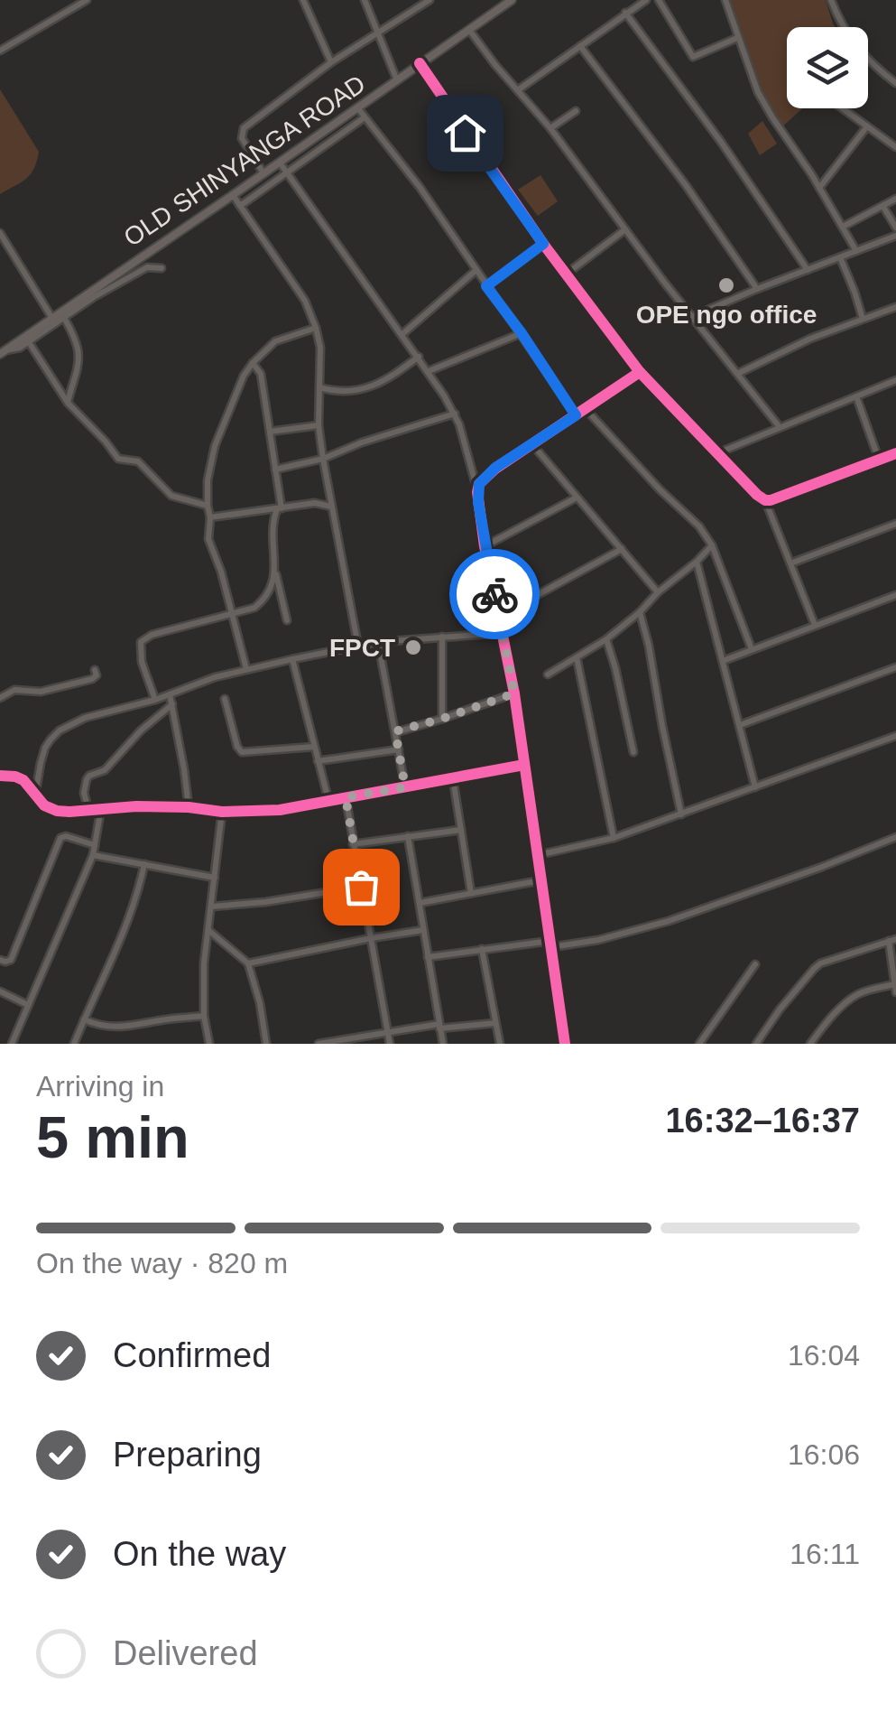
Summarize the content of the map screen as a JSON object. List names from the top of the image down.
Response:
{
  "streets": {
    "main road": ["OLD SHINYANGA ROAD"]
  },
  "places": ["OPE ngo office", "FPCT"],
  "page": {
    "heading": ["5 min", "Arriving in", "16:32–16:37"],
    "bar": "On the way · 820 m",
    "list": [
      ["Confirmed", "16:04"],
      ["Preparing", "16:06"],
      ["On the way", "16:11"],
      "Delivered"
    ]
  }
}
